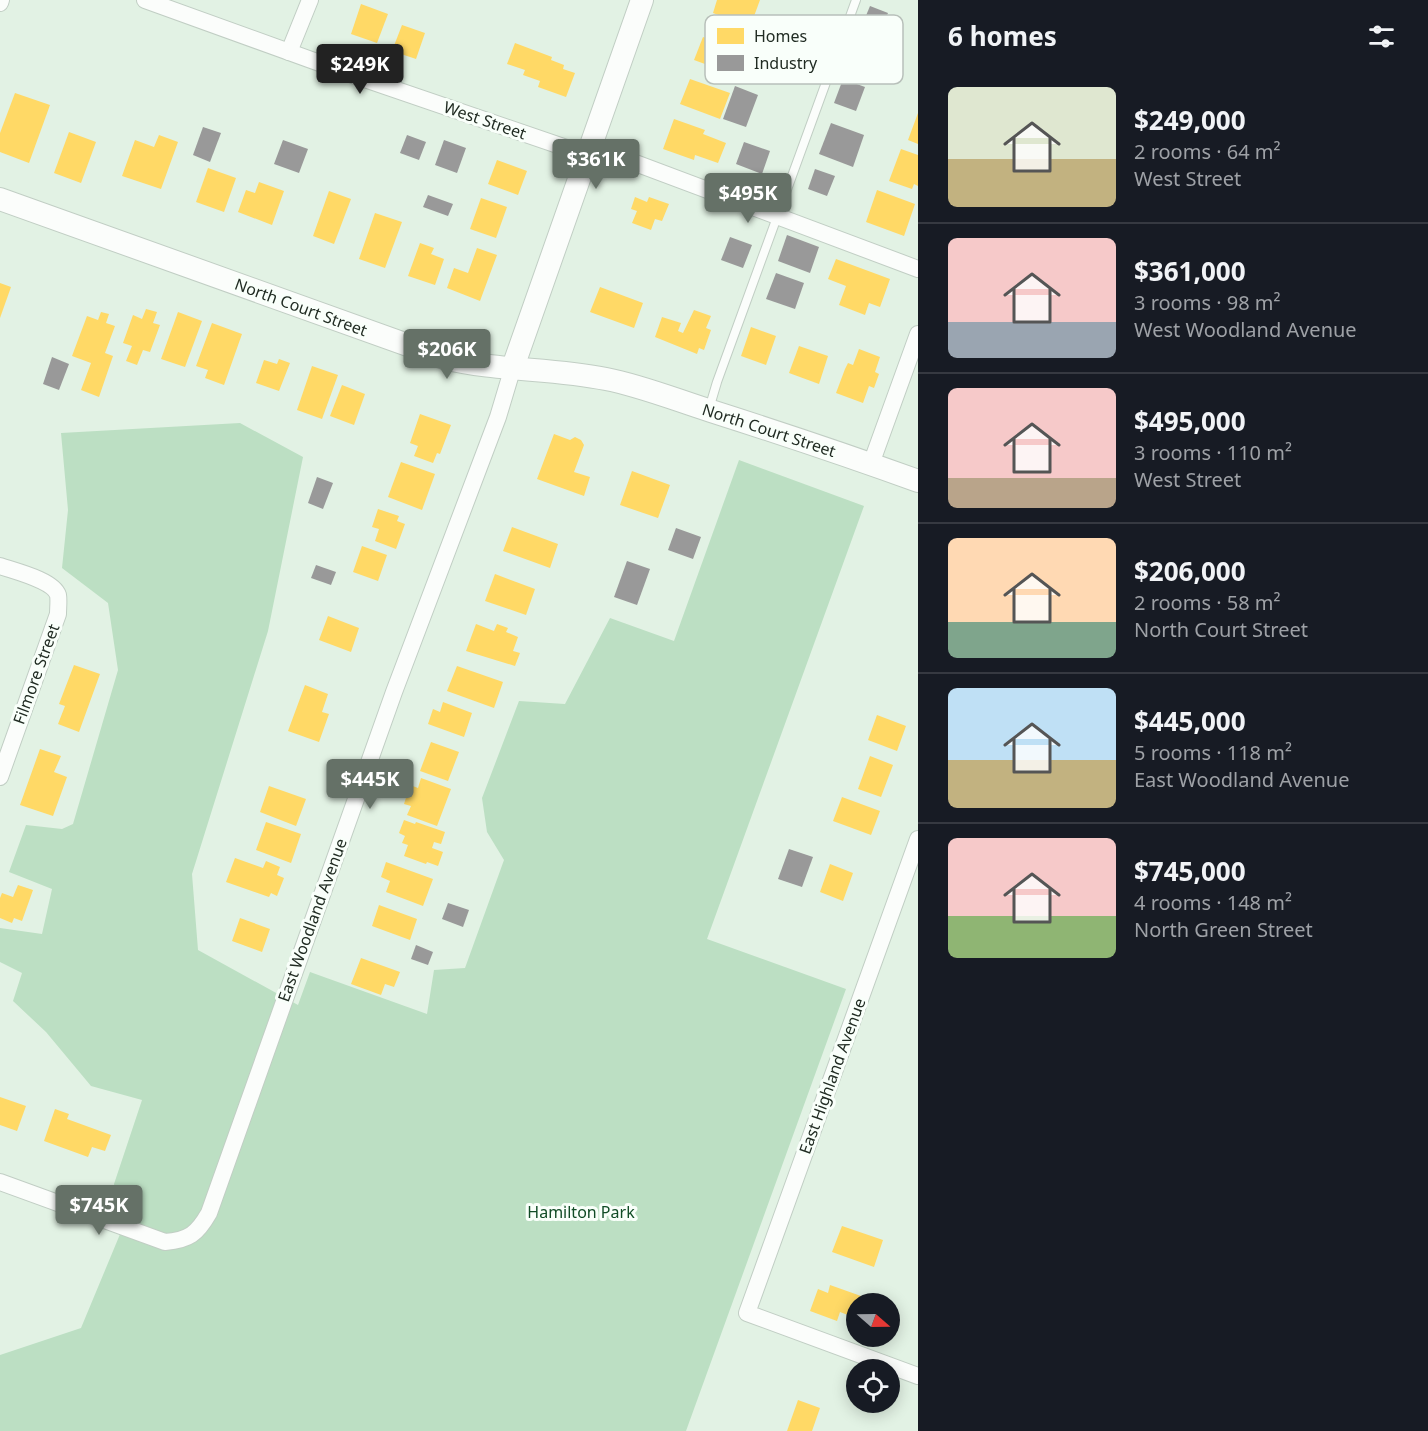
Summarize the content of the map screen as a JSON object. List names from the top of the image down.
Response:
{
  "streets": {
    "main road": ["North Court Street"],
    "street": [
      "West Street",
      "Filmore Street",
      "East Woodland Avenue",
      "East Highland Avenue"
    ]
  },
  "crossings": [
    ["North Court Street", "East Woodland Avenue"]
  ],
  "parks": ["Hamilton Park"],
  "legend": ["Homes", "Industry"],
  "north": "right",
  "page": {
    "heading": "6 homes",
    "price": [
      "$249K",
      "$361K",
      "$495K",
      "$206K",
      "$445K",
      "$745K"
    ],
    "list": [
      {
        "name": "$249,000",
        "note": "2 rooms · 64 m² · West Street"
      },
      {
        "name": "$361,000",
        "note": "3 rooms · 98 m² · West Woodland Avenue"
      },
      {
        "name": "$495,000",
        "note": "3 rooms · 110 m² · West Street"
      },
      {
        "name": "$206,000",
        "note": "2 rooms · 58 m² · North Court Street"
      },
      {
        "name": "$445,000",
        "note": "5 rooms · 118 m² · East Woodland Avenue"
      },
      {
        "name": "$745,000",
        "note": "4 rooms · 148 m² · North Green Street"
      }
    ]
  }
}
